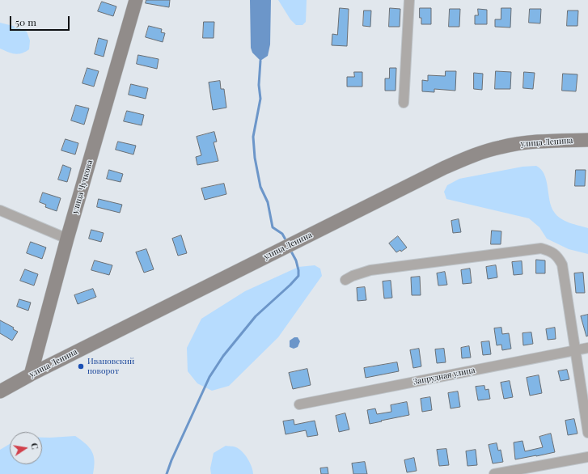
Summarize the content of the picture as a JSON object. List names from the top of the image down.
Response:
{
  "streets": {
    "main road": ["улица Ленина", "улица Чучкова"],
    "street": ["Запрудная улица"]
  },
  "crossings": [
    ["улица Ленина", "улица Чучкова"]
  ],
  "places": ["Ивановский поворот"],
  "scale_bar": "50 m",
  "north": "right"
}
